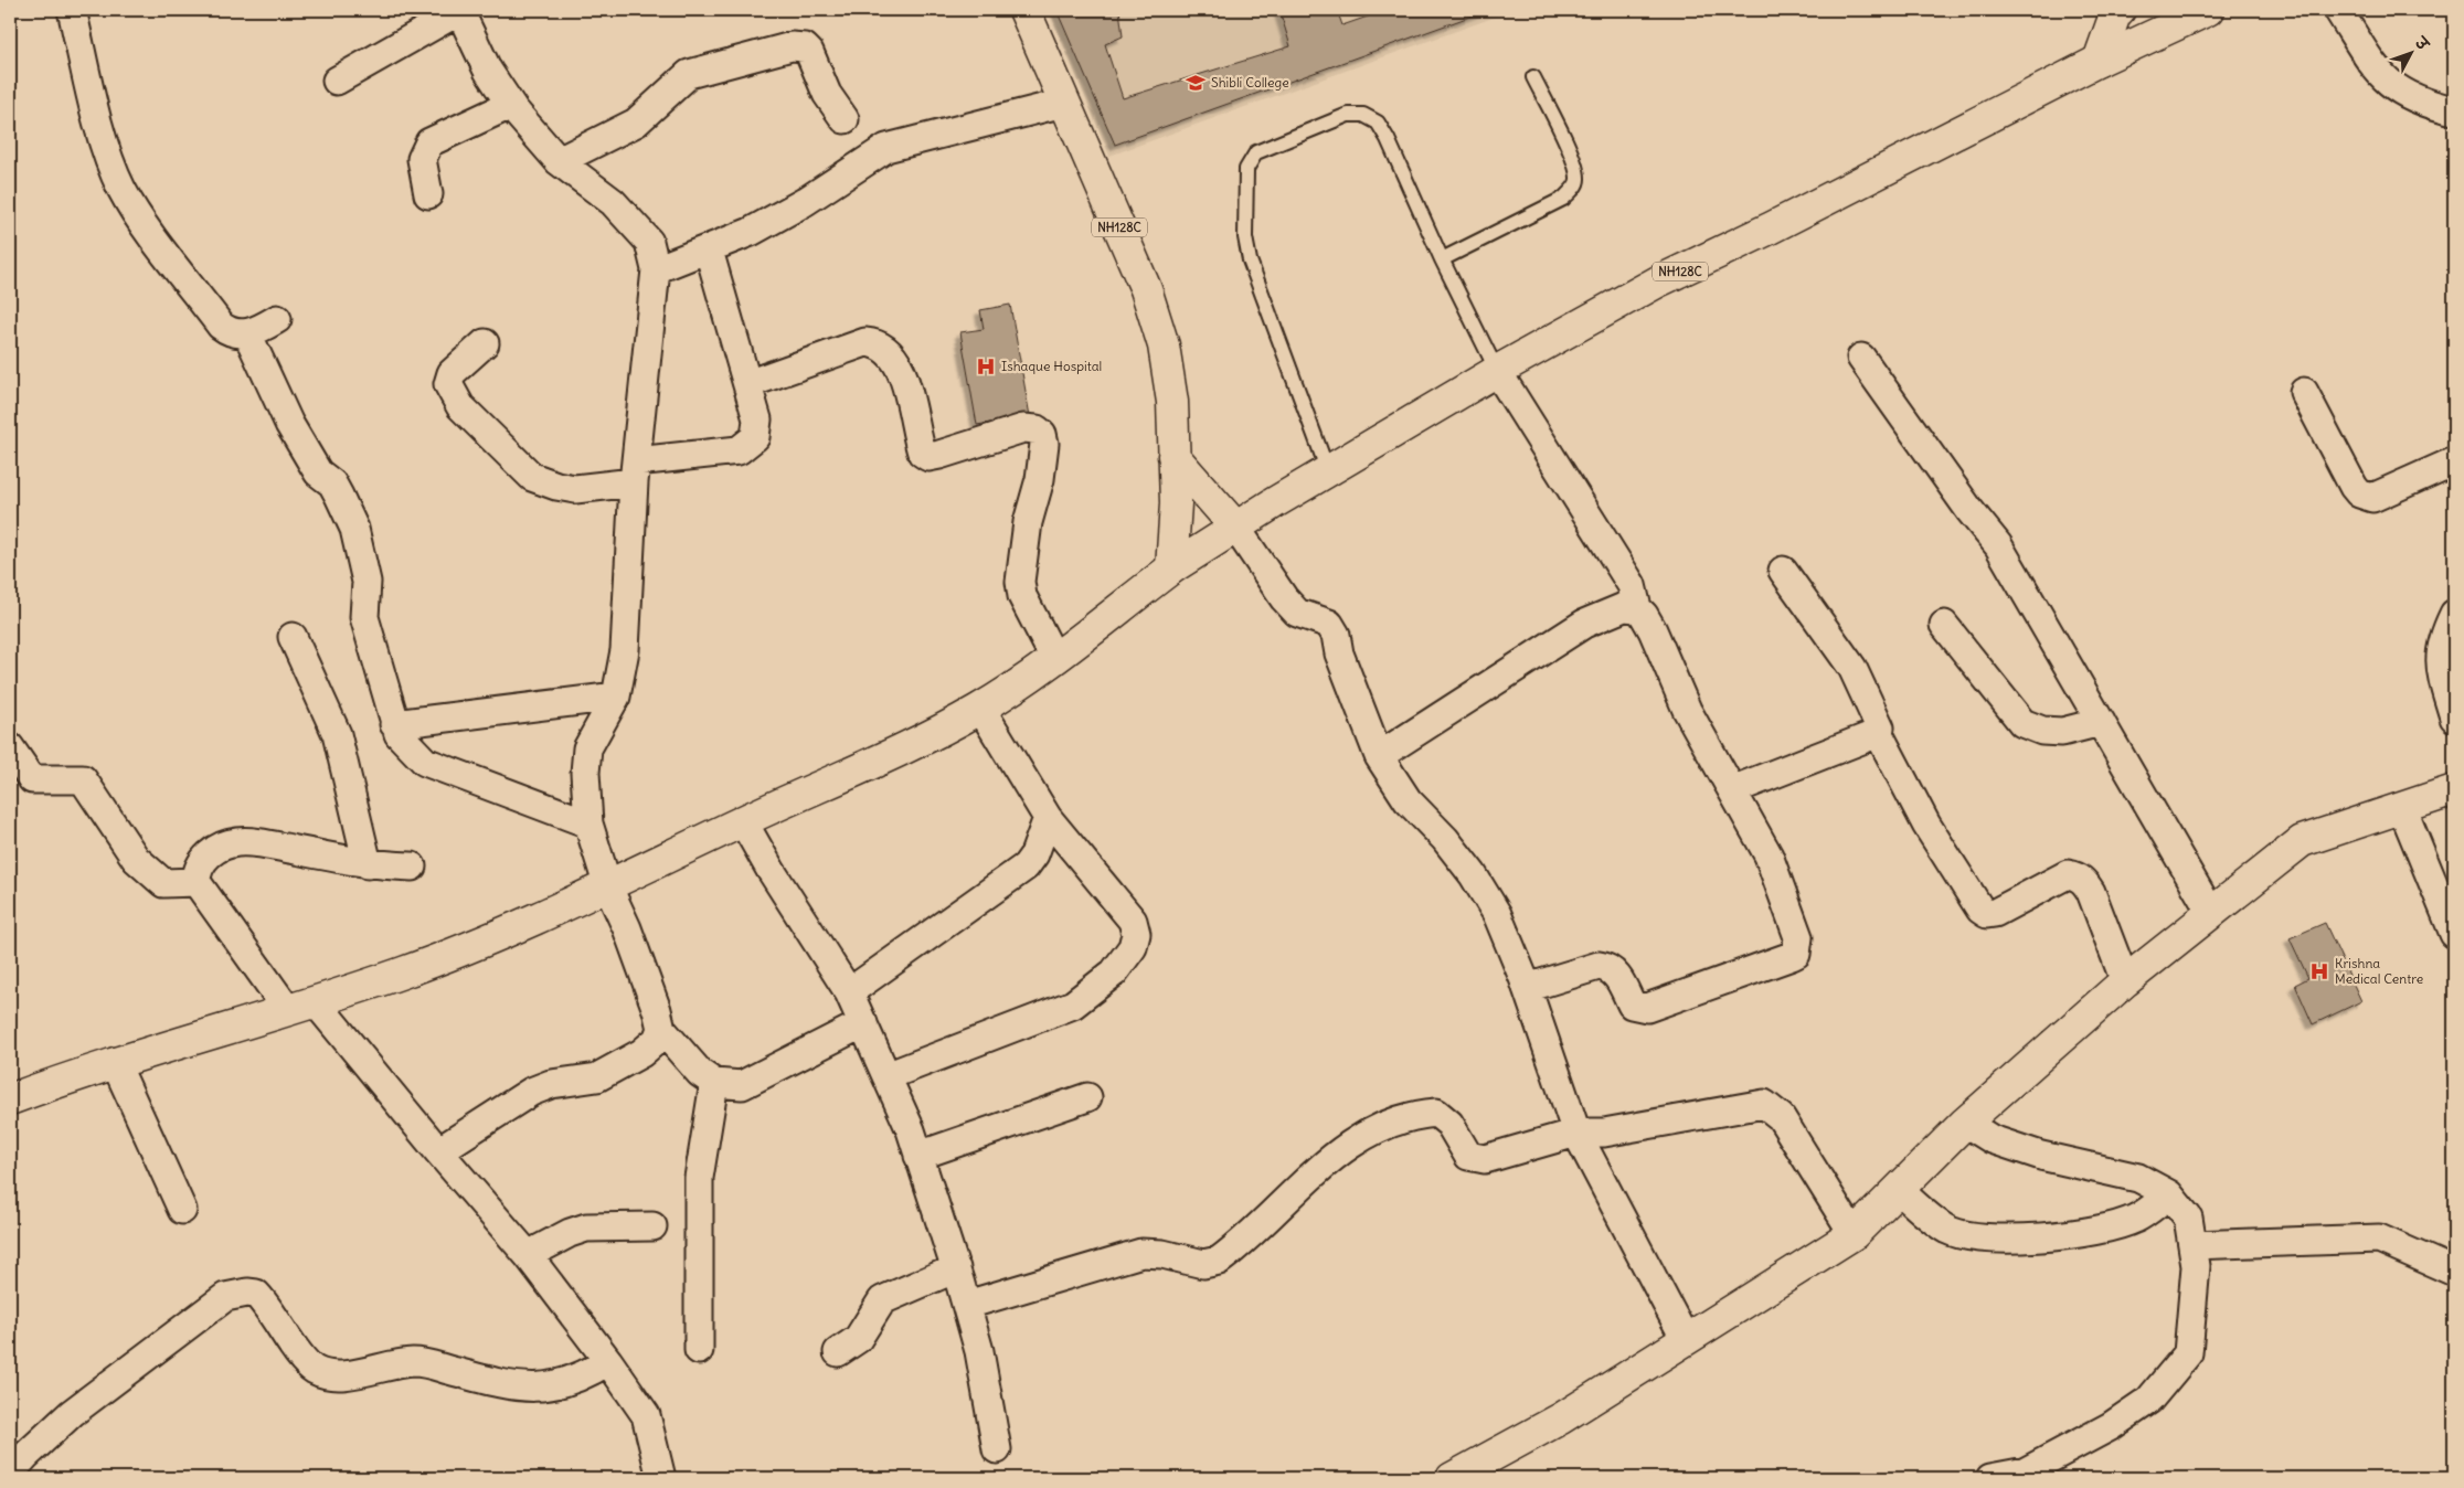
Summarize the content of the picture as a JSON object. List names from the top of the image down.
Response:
{
  "streets": {
    "main road": ["NH128C"]
  },
  "places": {
    "school or university": ["Shibli College"],
    "hospital": ["Ishaque Hospital", "Krishna Medical Centre"]
  },
  "north": "top right"
}
